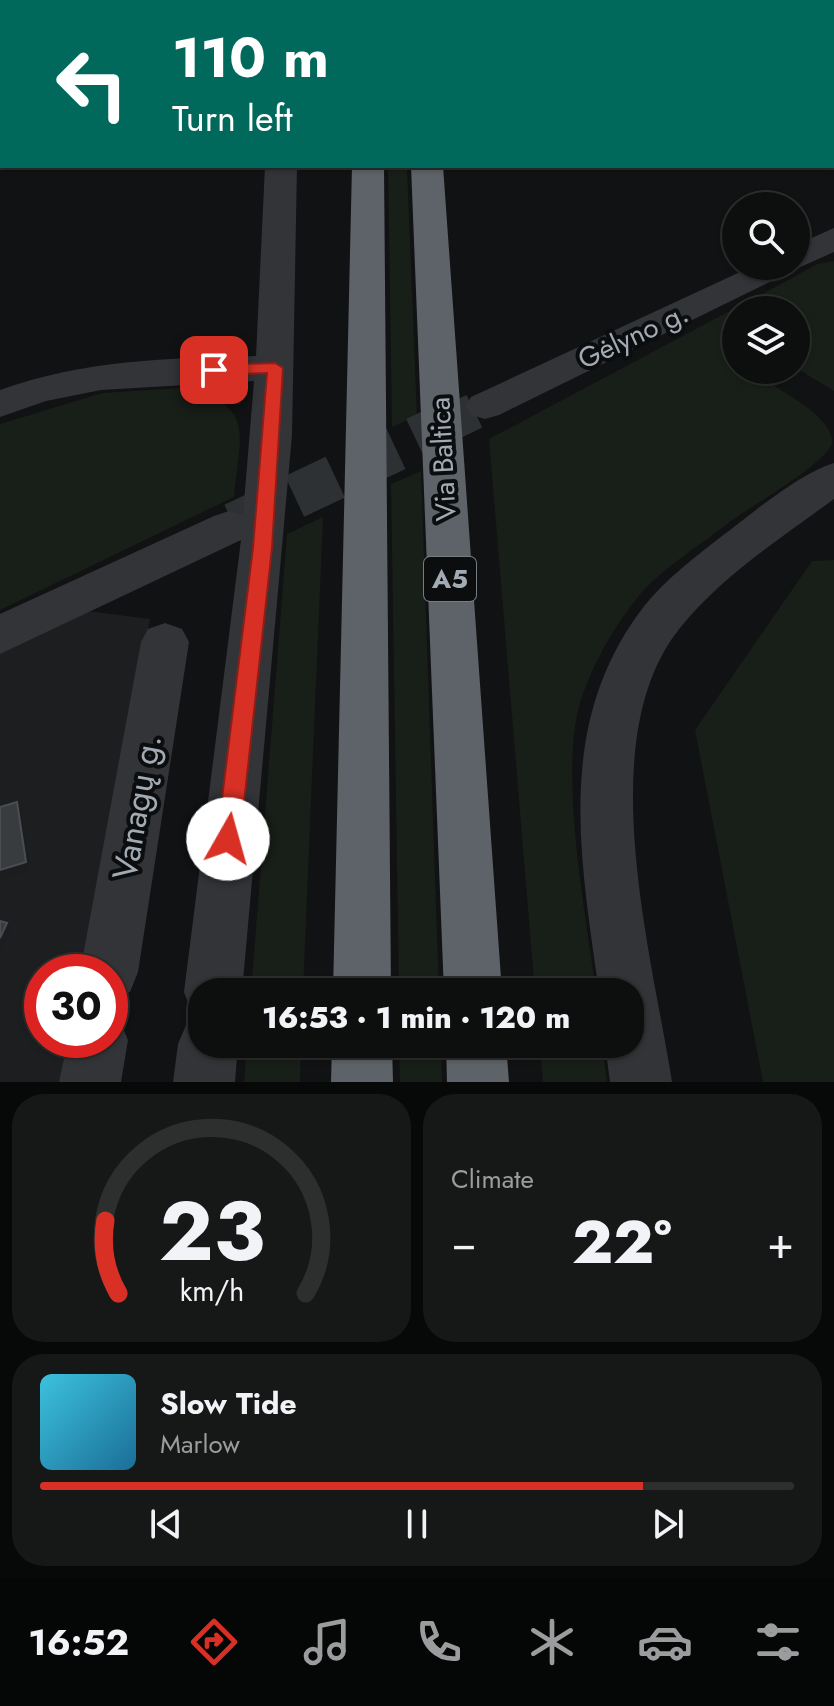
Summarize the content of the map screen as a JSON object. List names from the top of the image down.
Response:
{
  "streets": {
    "highway": ["Via Baltica", "A5"],
    "street": ["Gėlyno g.", "Vanagų g."]
  },
  "page": {
    "turn": ["110 m", "Turn left"],
    "limit": "30",
    "trip": "16:53 · 1 min · 120 m",
    "tile": "Climate",
    "heat": ["−", "22°", "+"],
    "song": ["Slow Tide", "Marlow"],
    "tabs": "16:52",
    "gauge": ["23", "km/h"]
  }
}
